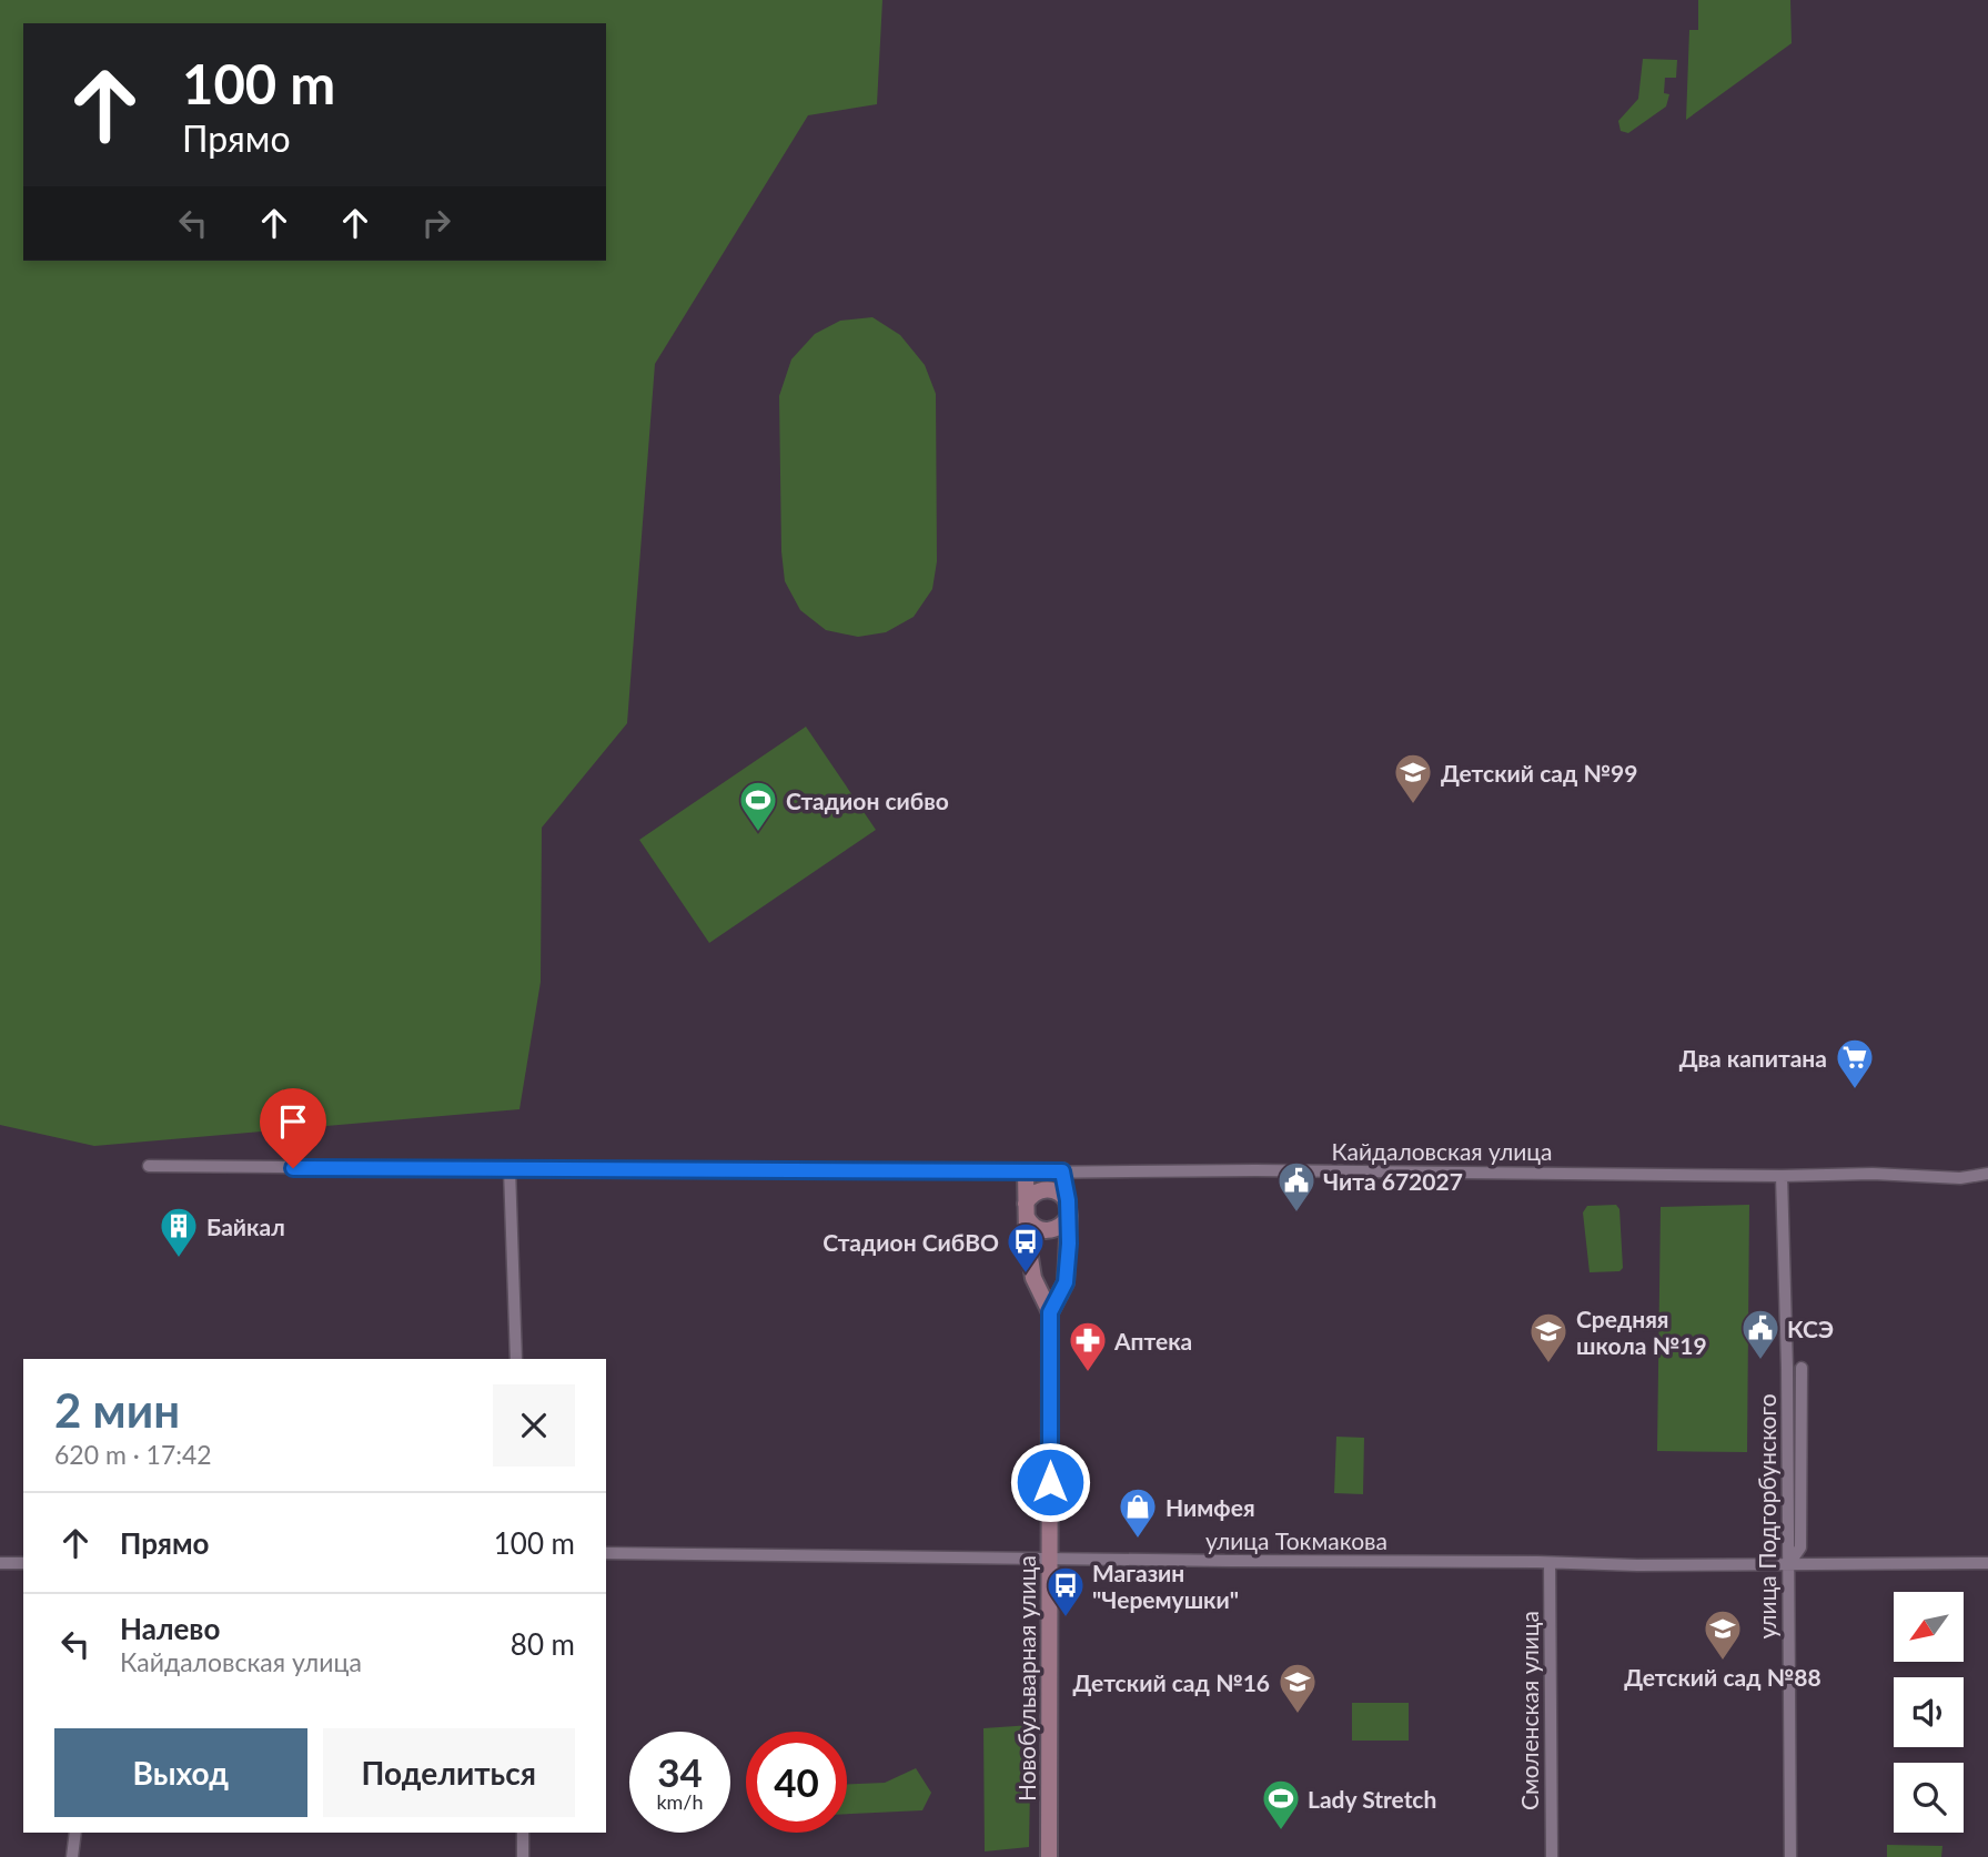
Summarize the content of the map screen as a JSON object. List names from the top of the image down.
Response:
{
  "streets": {
    "street": [
      "Кайдаловская улица",
      "улица Подгорбунского",
      "улица Токмакова",
      "Новобульварная улица",
      "Смоленская улица"
    ]
  },
  "crossings": [
    ["Кайдаловская улица", "улица Подгорбунского"],
    ["улица Подгорбунского", "улица Токмакова"],
    ["улица Токмакова", "Новобульварная улица"],
    ["улица Токмакова", "Смоленская улица"]
  ],
  "places": {
    "school or university": [
      "Детский сад №99",
      "Средняя школа №19",
      "Детский сад №88",
      "Детский сад №16"
    ],
    "sports": ["Стадион сибво", "Lady Stretch"],
    "supermarket": ["Два капитана"],
    "public building": ["Чита 672027", "КСЭ"],
    "building": ["Байкал"],
    "bus stop": ["Стадион СибВО", "Магазин \"Черемушки\""],
    "pharmacy": ["Аптека"],
    "shop": ["Нимфея"]
  },
  "north": "bottom left",
  "page": {
    "turn": ["100 m", "Прямо"],
    "heading": ["2 мин", "620 m · 17:42"],
    "list": [
      {
        "name": "Прямо",
        "value": "100 m"
      },
      {
        "name": "Налево",
        "note": "Кайдаловская улица",
        "value": "80 m"
      }
    ],
    "buttons": ["Выход", "Поделиться"],
    "speed": "34 km/h",
    "limit": "40"
  }
}
